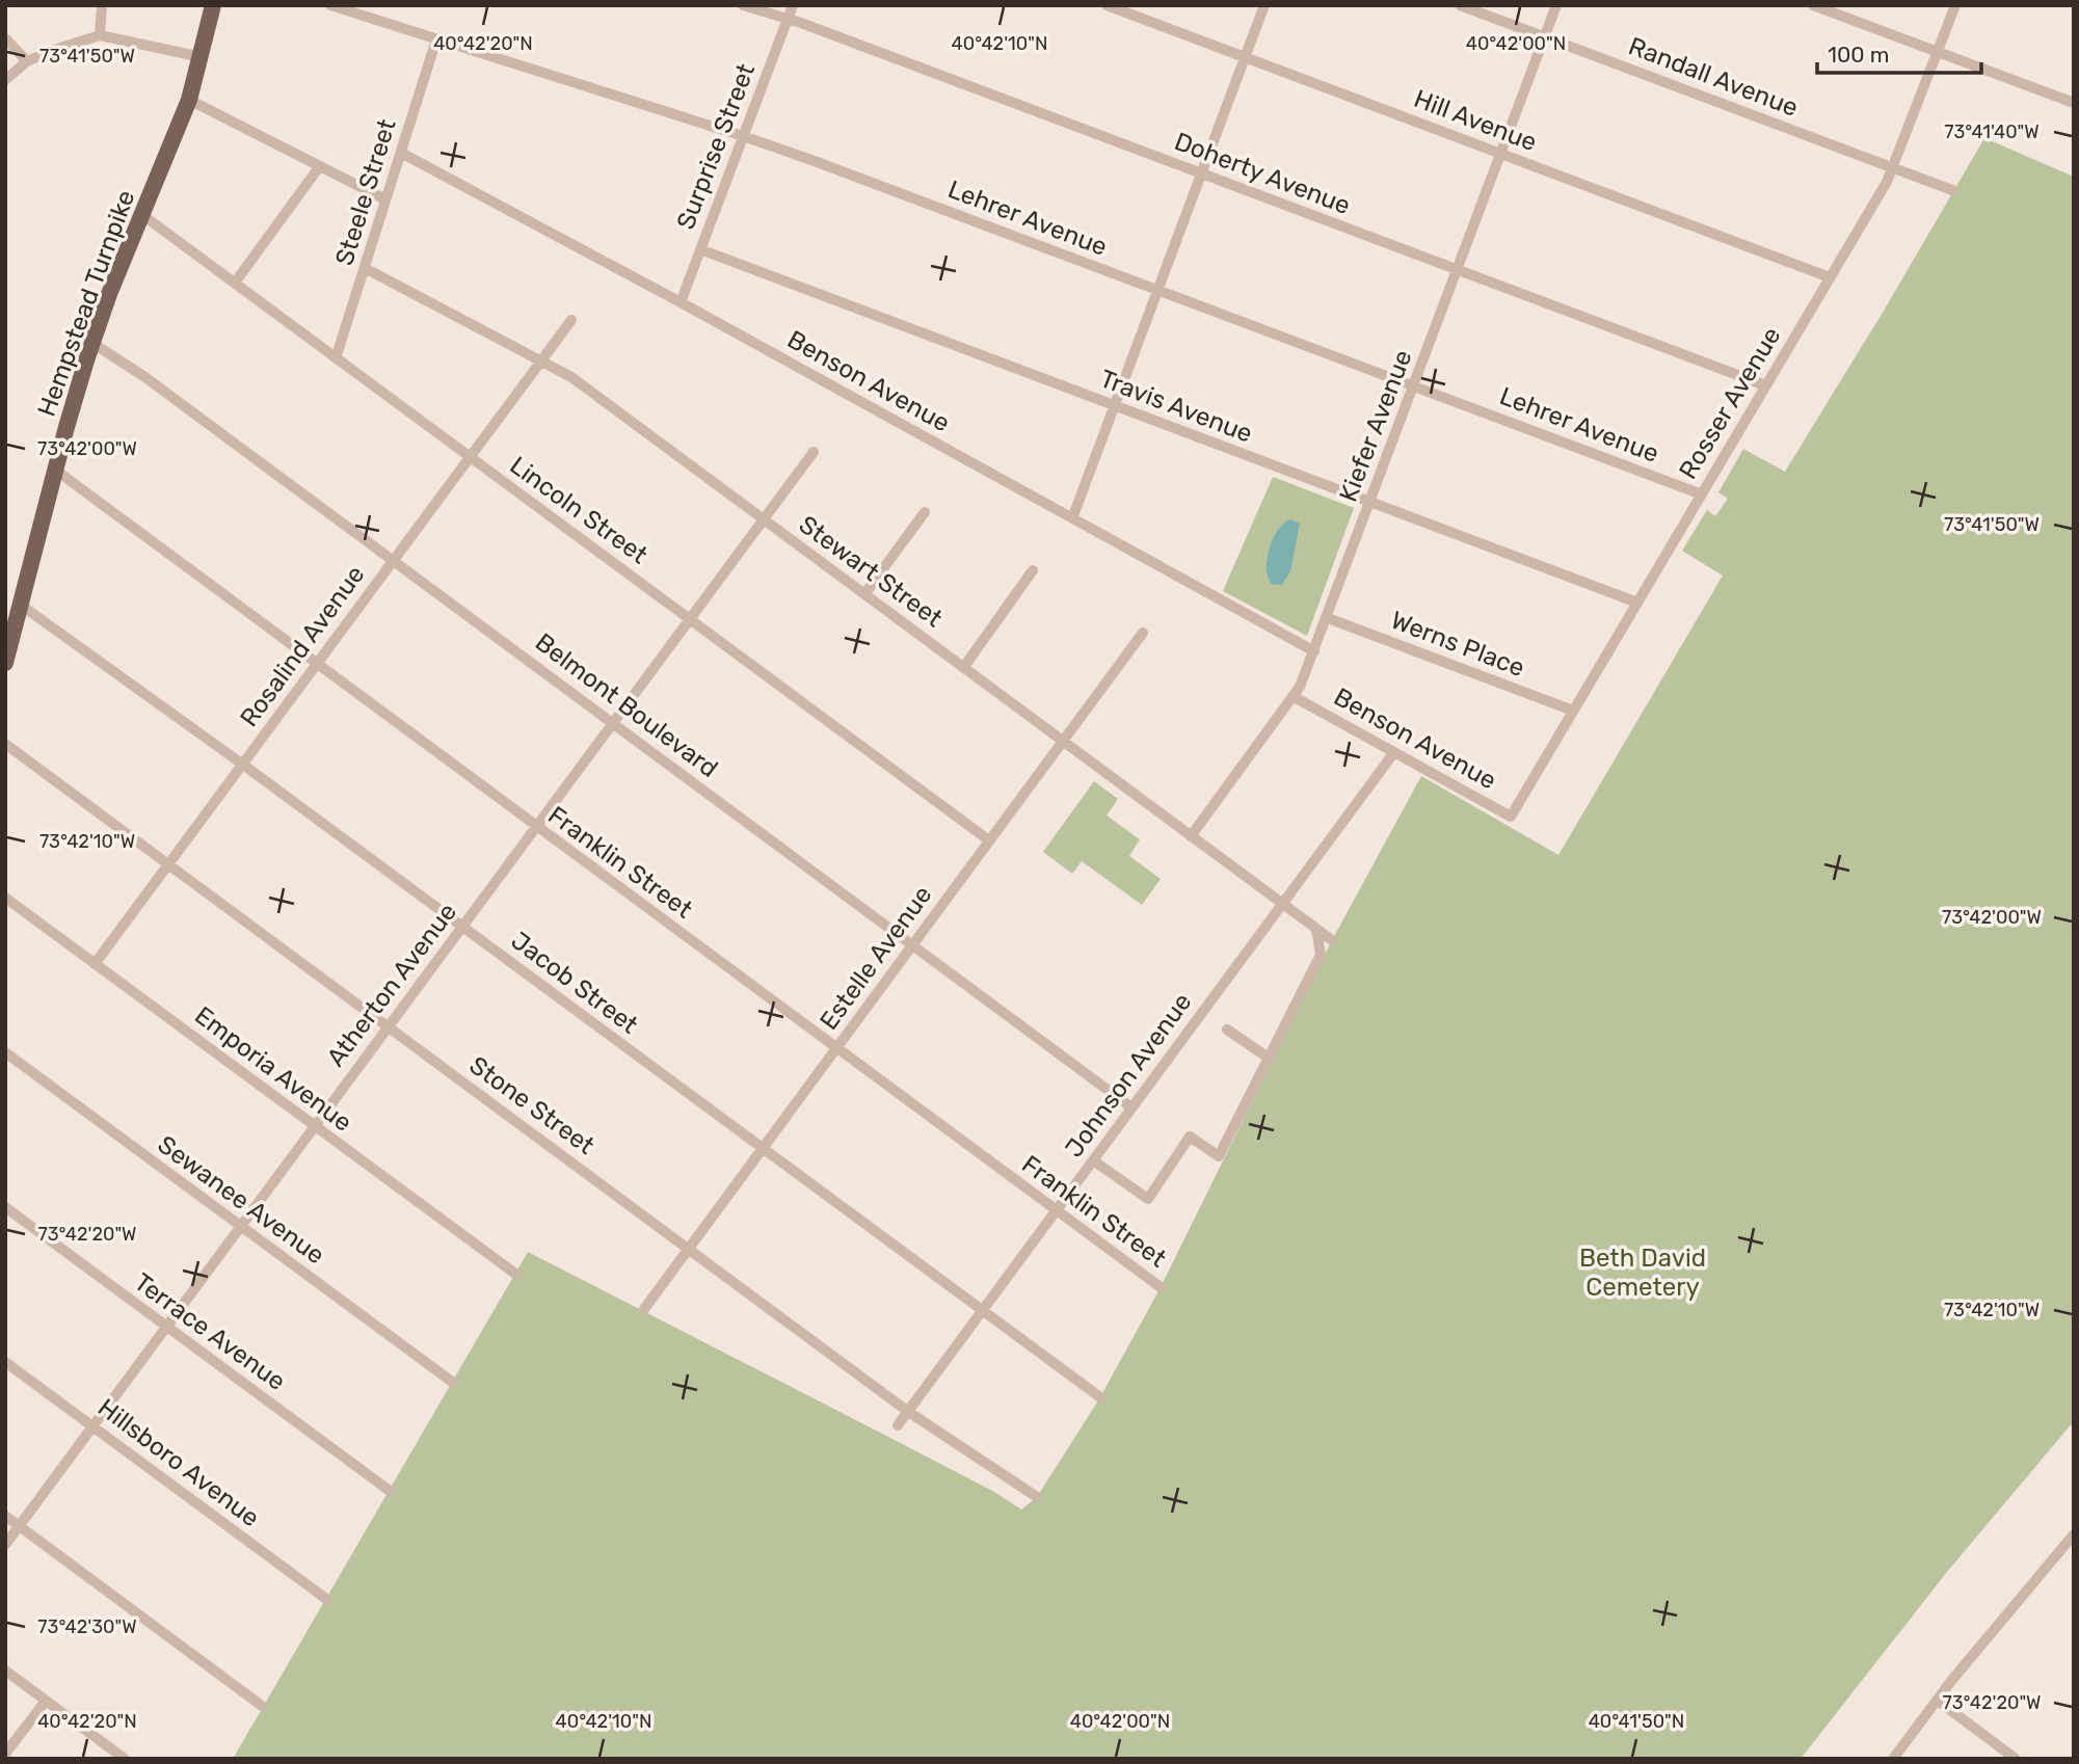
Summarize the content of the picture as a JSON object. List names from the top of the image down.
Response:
{
  "streets": {
    "main road": ["Hempstead Turnpike"],
    "street": [
      "Randall Avenue",
      "Hill Avenue",
      "Surprise Street",
      "Doherty Avenue",
      "Steele Street",
      "Lehrer Avenue",
      "Benson Avenue",
      "Rosser Avenue",
      "Travis Avenue",
      "Kiefer Avenue",
      "Lincoln Street",
      "Stewart Street",
      "Werns Place",
      "Rosalind Avenue",
      "Belmont Boulevard",
      "Franklin Street",
      "Estelle Avenue",
      "Jacob Street",
      "Atherton Avenue",
      "Emporia Avenue",
      "Johnson Avenue",
      "Stone Street",
      "Sewanee Avenue",
      "Terrace Avenue",
      "Hillsboro Avenue"
    ]
  },
  "crossings": [
    ["Randall Avenue", "Rosser Avenue"],
    ["Randall Avenue", "Kiefer Avenue"],
    ["Hill Avenue", "Rosser Avenue"],
    ["Hill Avenue", "Kiefer Avenue"],
    ["Surprise Street", "Doherty Avenue"],
    ["Surprise Street", "Lehrer Avenue"],
    ["Surprise Street", "Benson Avenue"],
    ["Surprise Street", "Travis Avenue"],
    ["Doherty Avenue", "Rosser Avenue"],
    ["Doherty Avenue", "Kiefer Avenue"],
    ["Steele Street", "Lehrer Avenue"],
    ["Steele Street", "Benson Avenue"],
    ["Steele Street", "Lincoln Street"],
    ["Steele Street", "Stewart Street"],
    ["Lehrer Avenue", "Rosser Avenue"],
    ["Lehrer Avenue", "Kiefer Avenue"],
    ["Hempstead Turnpike", "Lincoln Street"],
    ["Hempstead Turnpike", "Belmont Boulevard"],
    ["Hempstead Turnpike", "Franklin Street"],
    ["Hempstead Turnpike", "Jacob Street"],
    ["Benson Avenue", "Rosser Avenue"],
    ["Benson Avenue", "Kiefer Avenue"],
    ["Benson Avenue", "Johnson Avenue"],
    ["Rosser Avenue", "Travis Avenue"],
    ["Rosser Avenue", "Werns Place"],
    ["Travis Avenue", "Kiefer Avenue"],
    ["Kiefer Avenue", "Stewart Street"],
    ["Kiefer Avenue", "Werns Place"],
    ["Lincoln Street", "Rosalind Avenue"],
    ["Lincoln Street", "Estelle Avenue"],
    ["Lincoln Street", "Atherton Avenue"],
    ["Stewart Street", "Rosalind Avenue"],
    ["Stewart Street", "Estelle Avenue"],
    ["Stewart Street", "Atherton Avenue"],
    ["Stewart Street", "Johnson Avenue"],
    ["Rosalind Avenue", "Belmont Boulevard"],
    ["Rosalind Avenue", "Franklin Street"],
    ["Rosalind Avenue", "Jacob Street"],
    ["Rosalind Avenue", "Emporia Avenue"],
    ["Rosalind Avenue", "Stone Street"],
    ["Belmont Boulevard", "Estelle Avenue"],
    ["Belmont Boulevard", "Atherton Avenue"],
    ["Belmont Boulevard", "Johnson Avenue"],
    ["Franklin Street", "Estelle Avenue"],
    ["Franklin Street", "Atherton Avenue"],
    ["Franklin Street", "Johnson Avenue"],
    ["Estelle Avenue", "Jacob Street"],
    ["Estelle Avenue", "Stone Street"],
    ["Jacob Street", "Atherton Avenue"],
    ["Jacob Street", "Johnson Avenue"],
    ["Atherton Avenue", "Emporia Avenue"],
    ["Atherton Avenue", "Stone Street"],
    ["Atherton Avenue", "Sewanee Avenue"],
    ["Atherton Avenue", "Terrace Avenue"],
    ["Atherton Avenue", "Hillsboro Avenue"],
    ["Johnson Avenue", "Stone Street"]
  ],
  "parks": ["Beth David Cemetery"],
  "scale_bar": "100 m",
  "coordinates": [
    "40°42'20\"N",
    "40°42'10\"N",
    "40°42'00\"N",
    "73°41'50\"W",
    "73°41'40\"W",
    "73°42'00\"W",
    "73°42'10\"W",
    "73°42'20\"W",
    "73°42'30\"W",
    "40°41'50\"N"
  ]
}
